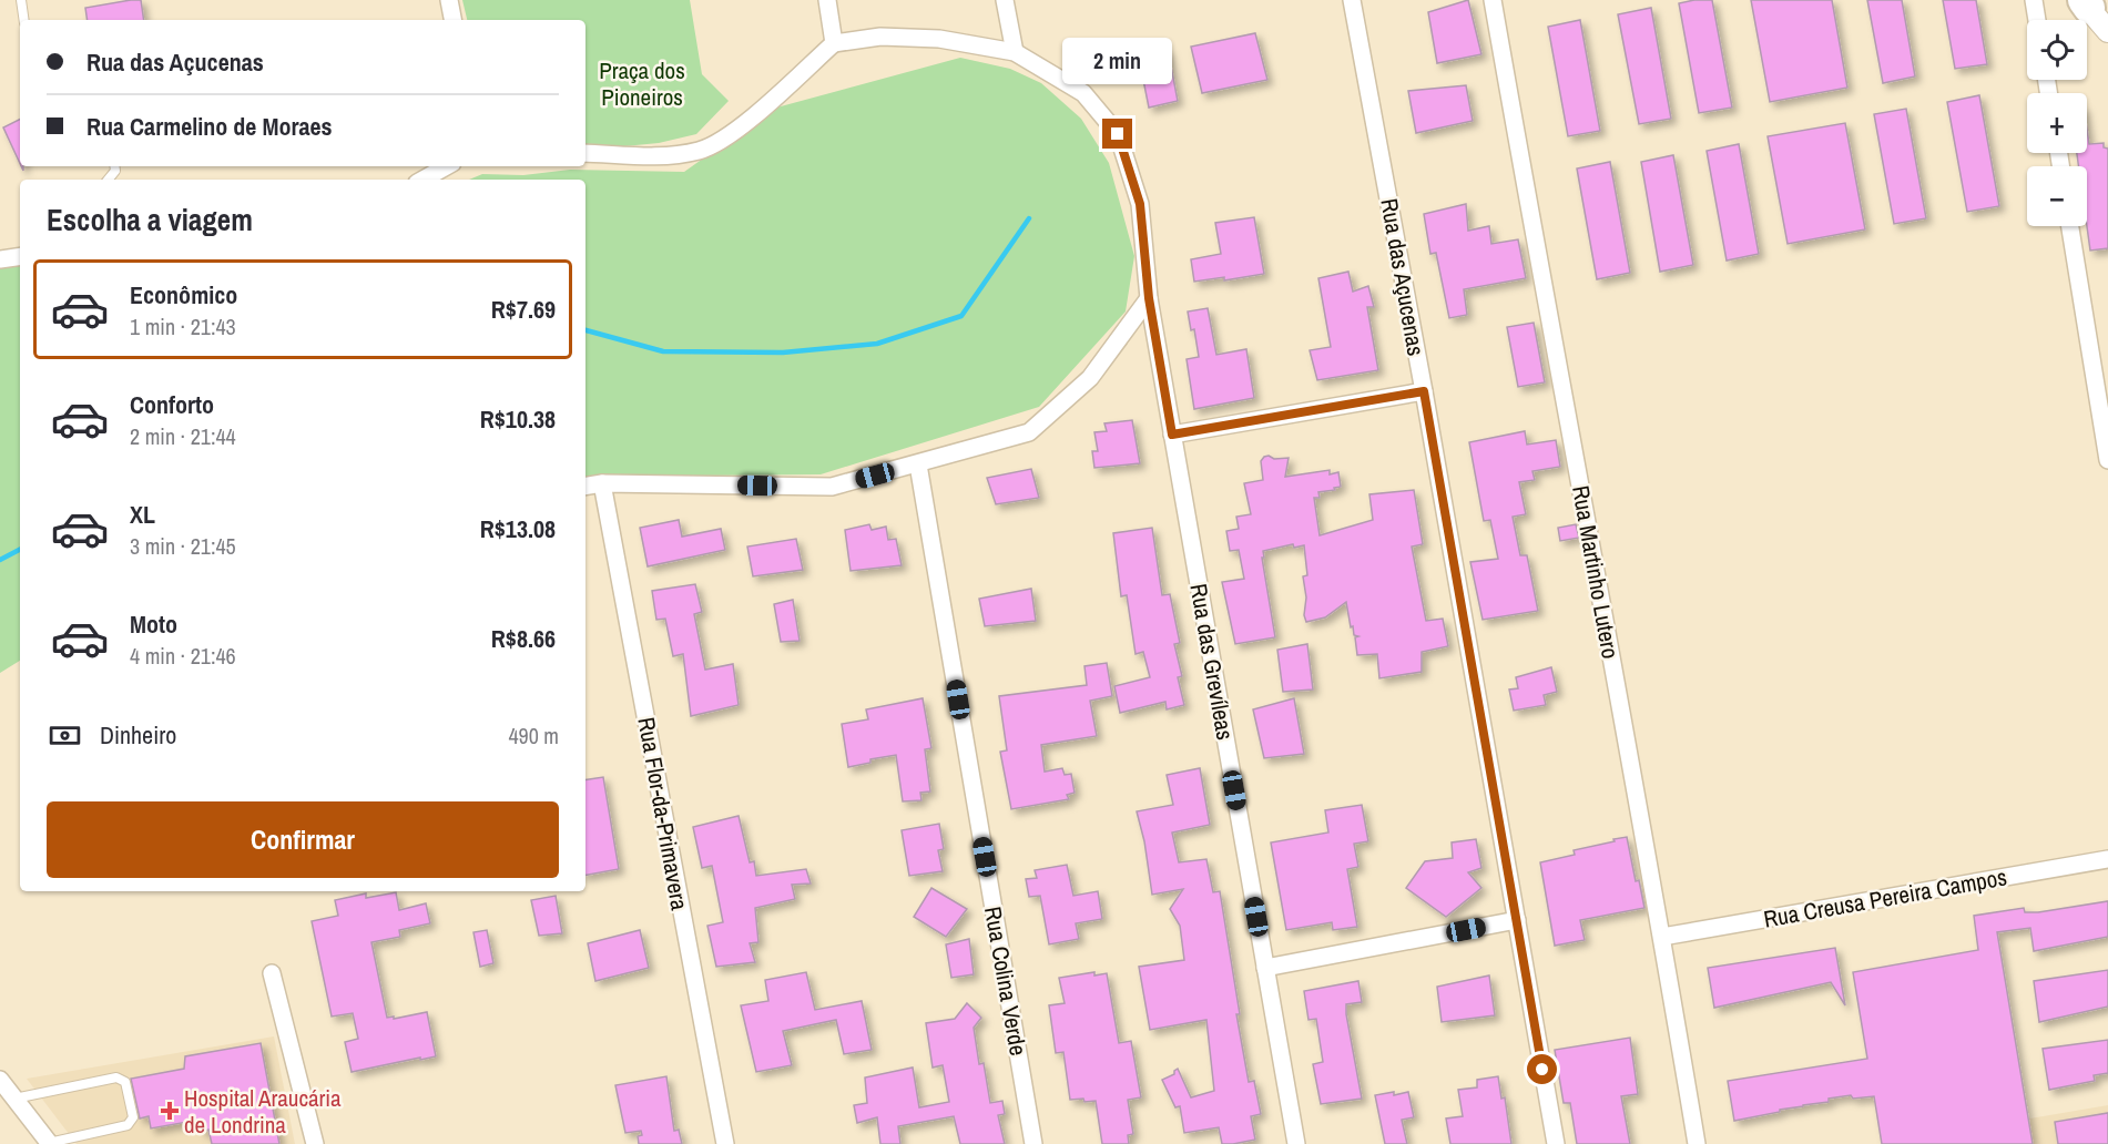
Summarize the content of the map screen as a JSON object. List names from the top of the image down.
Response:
{
  "streets": {
    "street": [
      "Rua das Açucenas",
      "Rua Martinho Lutero",
      "Rua das Grevíleas",
      "Rua Flor-da-Primavera",
      "Rua Creusa Pereira Campos",
      "Rua Colina Verde"
    ]
  },
  "crossings": [
    ["Rua Martinho Lutero", "Rua Creusa Pereira Campos"]
  ],
  "parks": ["Praça dos Pioneiros"],
  "places": {
    "health": ["Hospital Araucária de Londrina"]
  },
  "page": {
    "map_buttons": ["+", "−"],
    "banner": ["Rua das Açucenas", "Rua Carmelino de Moraes"],
    "bubble": "2 min",
    "heading": "Escolha a viagem",
    "list": [
      {
        "name": "Econômico",
        "note": "1 min · 21:43",
        "value": "R$7.69"
      },
      {
        "name": "Conforto",
        "note": "2 min · 21:44",
        "value": "R$10.38"
      },
      {
        "name": "XL",
        "note": "3 min · 21:45",
        "value": "R$13.08"
      },
      {
        "name": "Moto",
        "note": "4 min · 21:46",
        "value": "R$8.66"
      }
    ],
    "pay": ["Dinheiro", "490 m"],
    "buttons": "Confirmar"
  }
}
